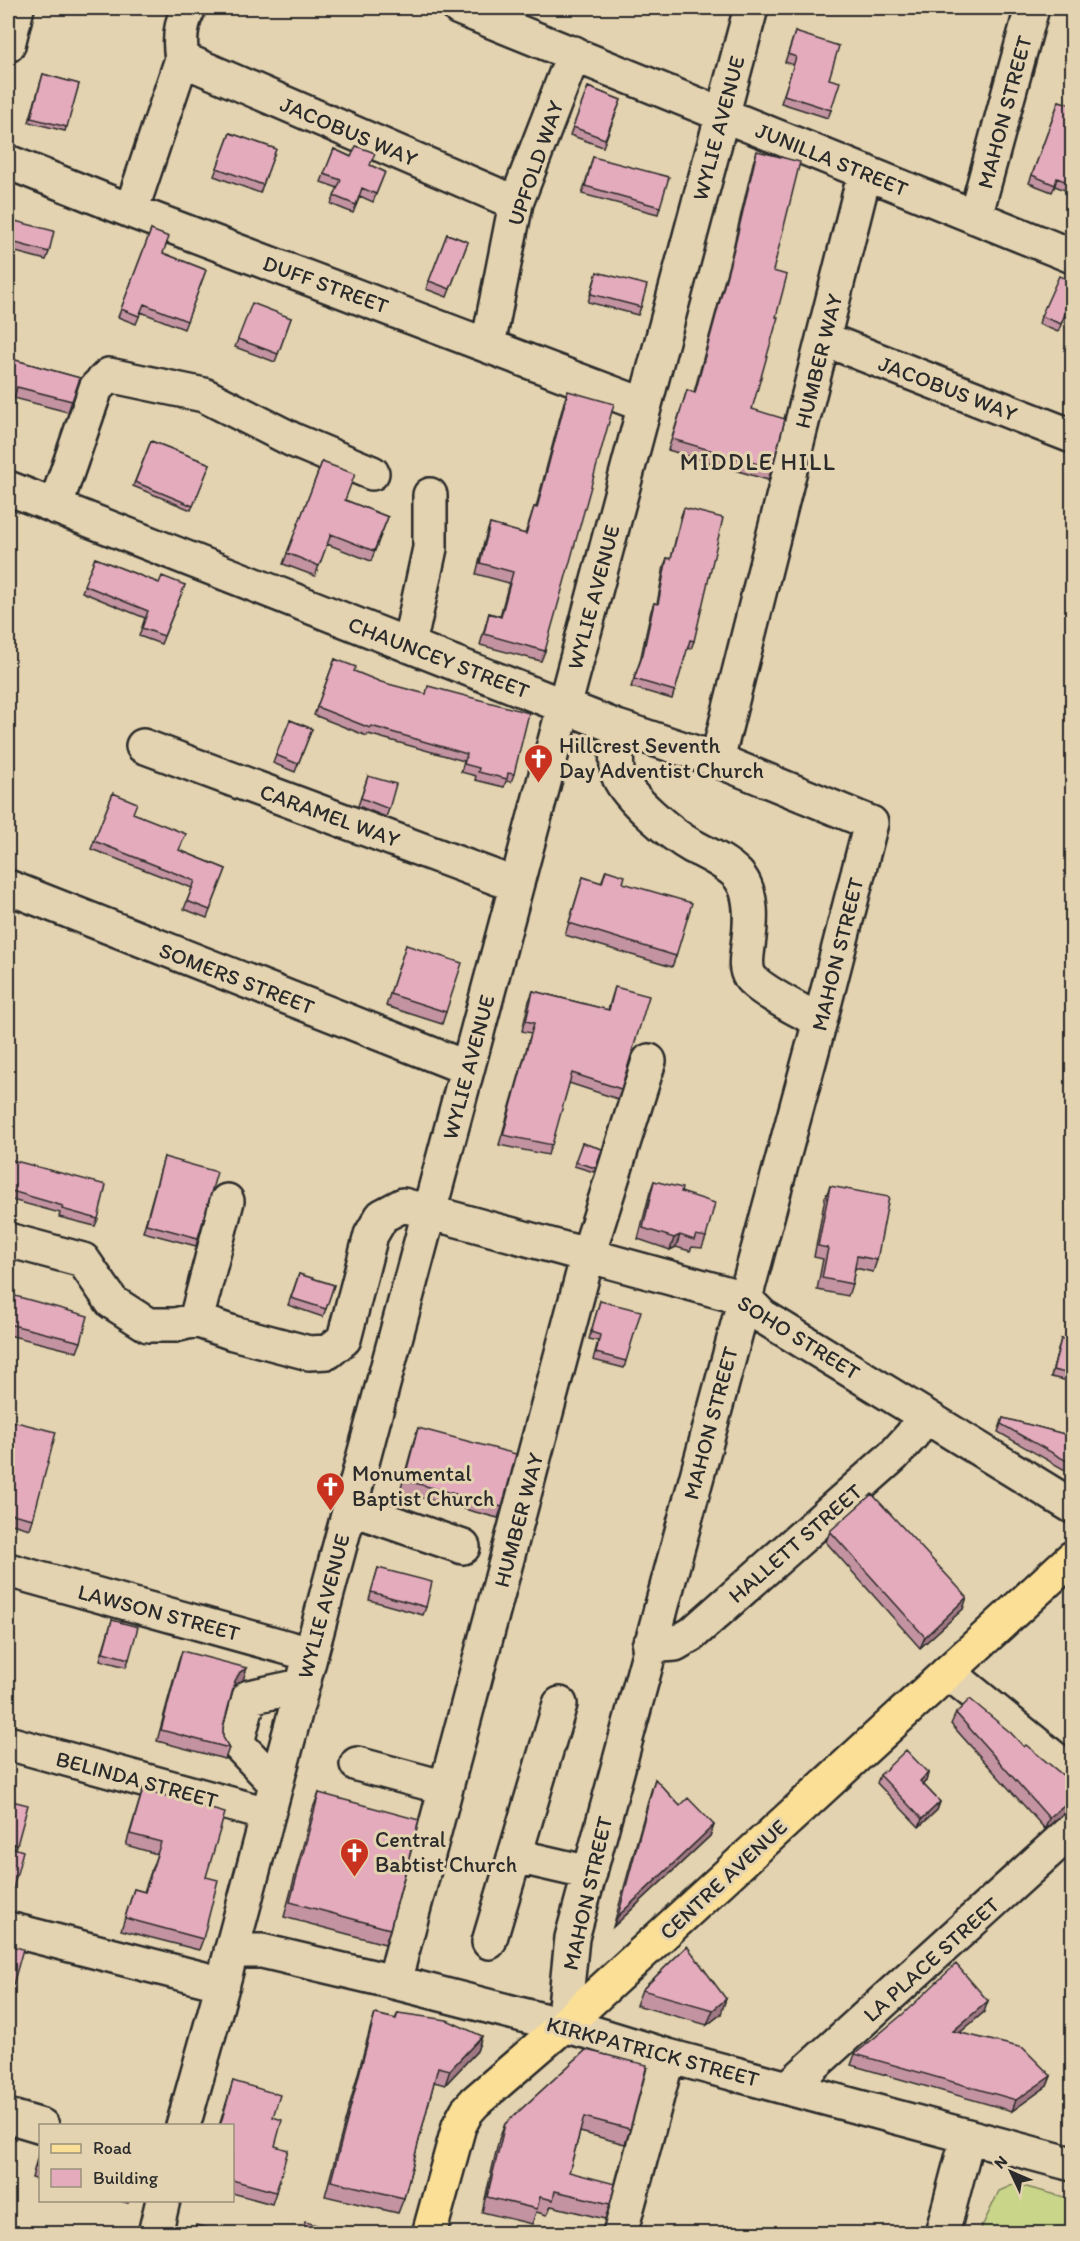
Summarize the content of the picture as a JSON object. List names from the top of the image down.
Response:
{
  "streets": {
    "main road": ["CENTRE AVENUE"],
    "street": [
      "MAHON STREET",
      "WYLIE AVENUE",
      "JACOBUS WAY",
      "JUNILLA STREET",
      "UPFOLD WAY",
      "DUFF STREET",
      "HUMBER WAY",
      "CHAUNCEY STREET",
      "CARAMEL WAY",
      "SOMERS STREET",
      "SOHO STREET",
      "HALLETT STREET",
      "LAWSON STREET",
      "BELINDA STREET",
      "LA PLACE STREET",
      "KIRKPATRICK STREET"
    ]
  },
  "crossings": [
    ["MAHON STREET", "JUNILLA STREET"],
    ["MAHON STREET", "CHAUNCEY STREET"],
    ["MAHON STREET", "SOHO STREET"],
    ["MAHON STREET", "HALLETT STREET"],
    ["MAHON STREET", "CENTRE AVENUE"],
    ["MAHON STREET", "KIRKPATRICK STREET"],
    ["WYLIE AVENUE", "JUNILLA STREET"],
    ["WYLIE AVENUE", "DUFF STREET"],
    ["WYLIE AVENUE", "CHAUNCEY STREET"],
    ["WYLIE AVENUE", "CARAMEL WAY"],
    ["WYLIE AVENUE", "SOMERS STREET"],
    ["WYLIE AVENUE", "SOHO STREET"],
    ["WYLIE AVENUE", "LAWSON STREET"],
    ["WYLIE AVENUE", "BELINDA STREET"],
    ["WYLIE AVENUE", "KIRKPATRICK STREET"],
    ["JACOBUS WAY", "UPFOLD WAY"],
    ["JACOBUS WAY", "HUMBER WAY"],
    ["JUNILLA STREET", "UPFOLD WAY"],
    ["JUNILLA STREET", "HUMBER WAY"],
    ["UPFOLD WAY", "DUFF STREET"],
    ["HUMBER WAY", "CHAUNCEY STREET"],
    ["HUMBER WAY", "SOHO STREET"],
    ["HUMBER WAY", "KIRKPATRICK STREET"],
    ["SOHO STREET", "HALLETT STREET"],
    ["CENTRE AVENUE", "KIRKPATRICK STREET"],
    ["LA PLACE STREET", "KIRKPATRICK STREET"]
  ],
  "districts": ["MIDDLE HILL"],
  "places": {
    "church": ["Hillcrest Seventh Day Adventist Church", "Monumental Baptist Church", "Central Babtist Church"]
  },
  "legend": ["Road", "Building"],
  "north": "top left"
}
